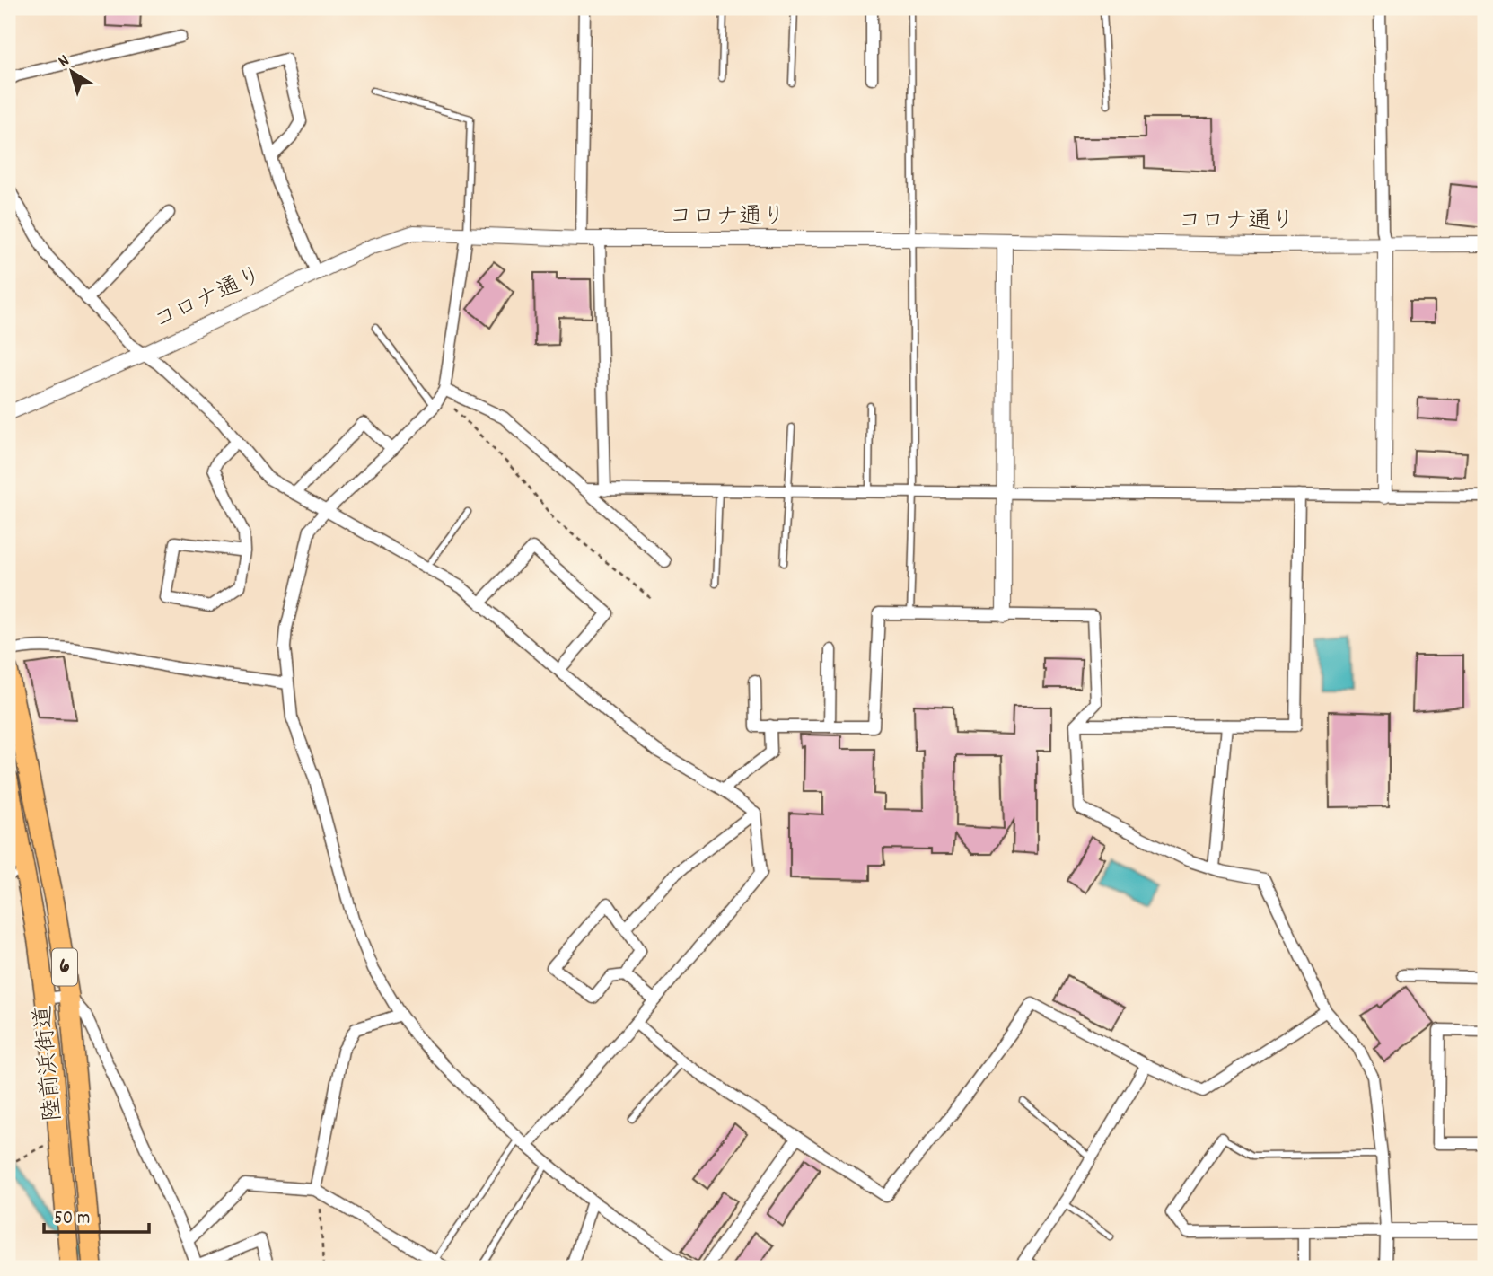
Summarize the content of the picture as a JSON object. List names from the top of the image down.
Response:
{
  "streets": {
    "highway": ["6", "陸前浜街道"],
    "street": ["コロナ通り"]
  },
  "scale_bar": "50 m",
  "north": "top left"
}
